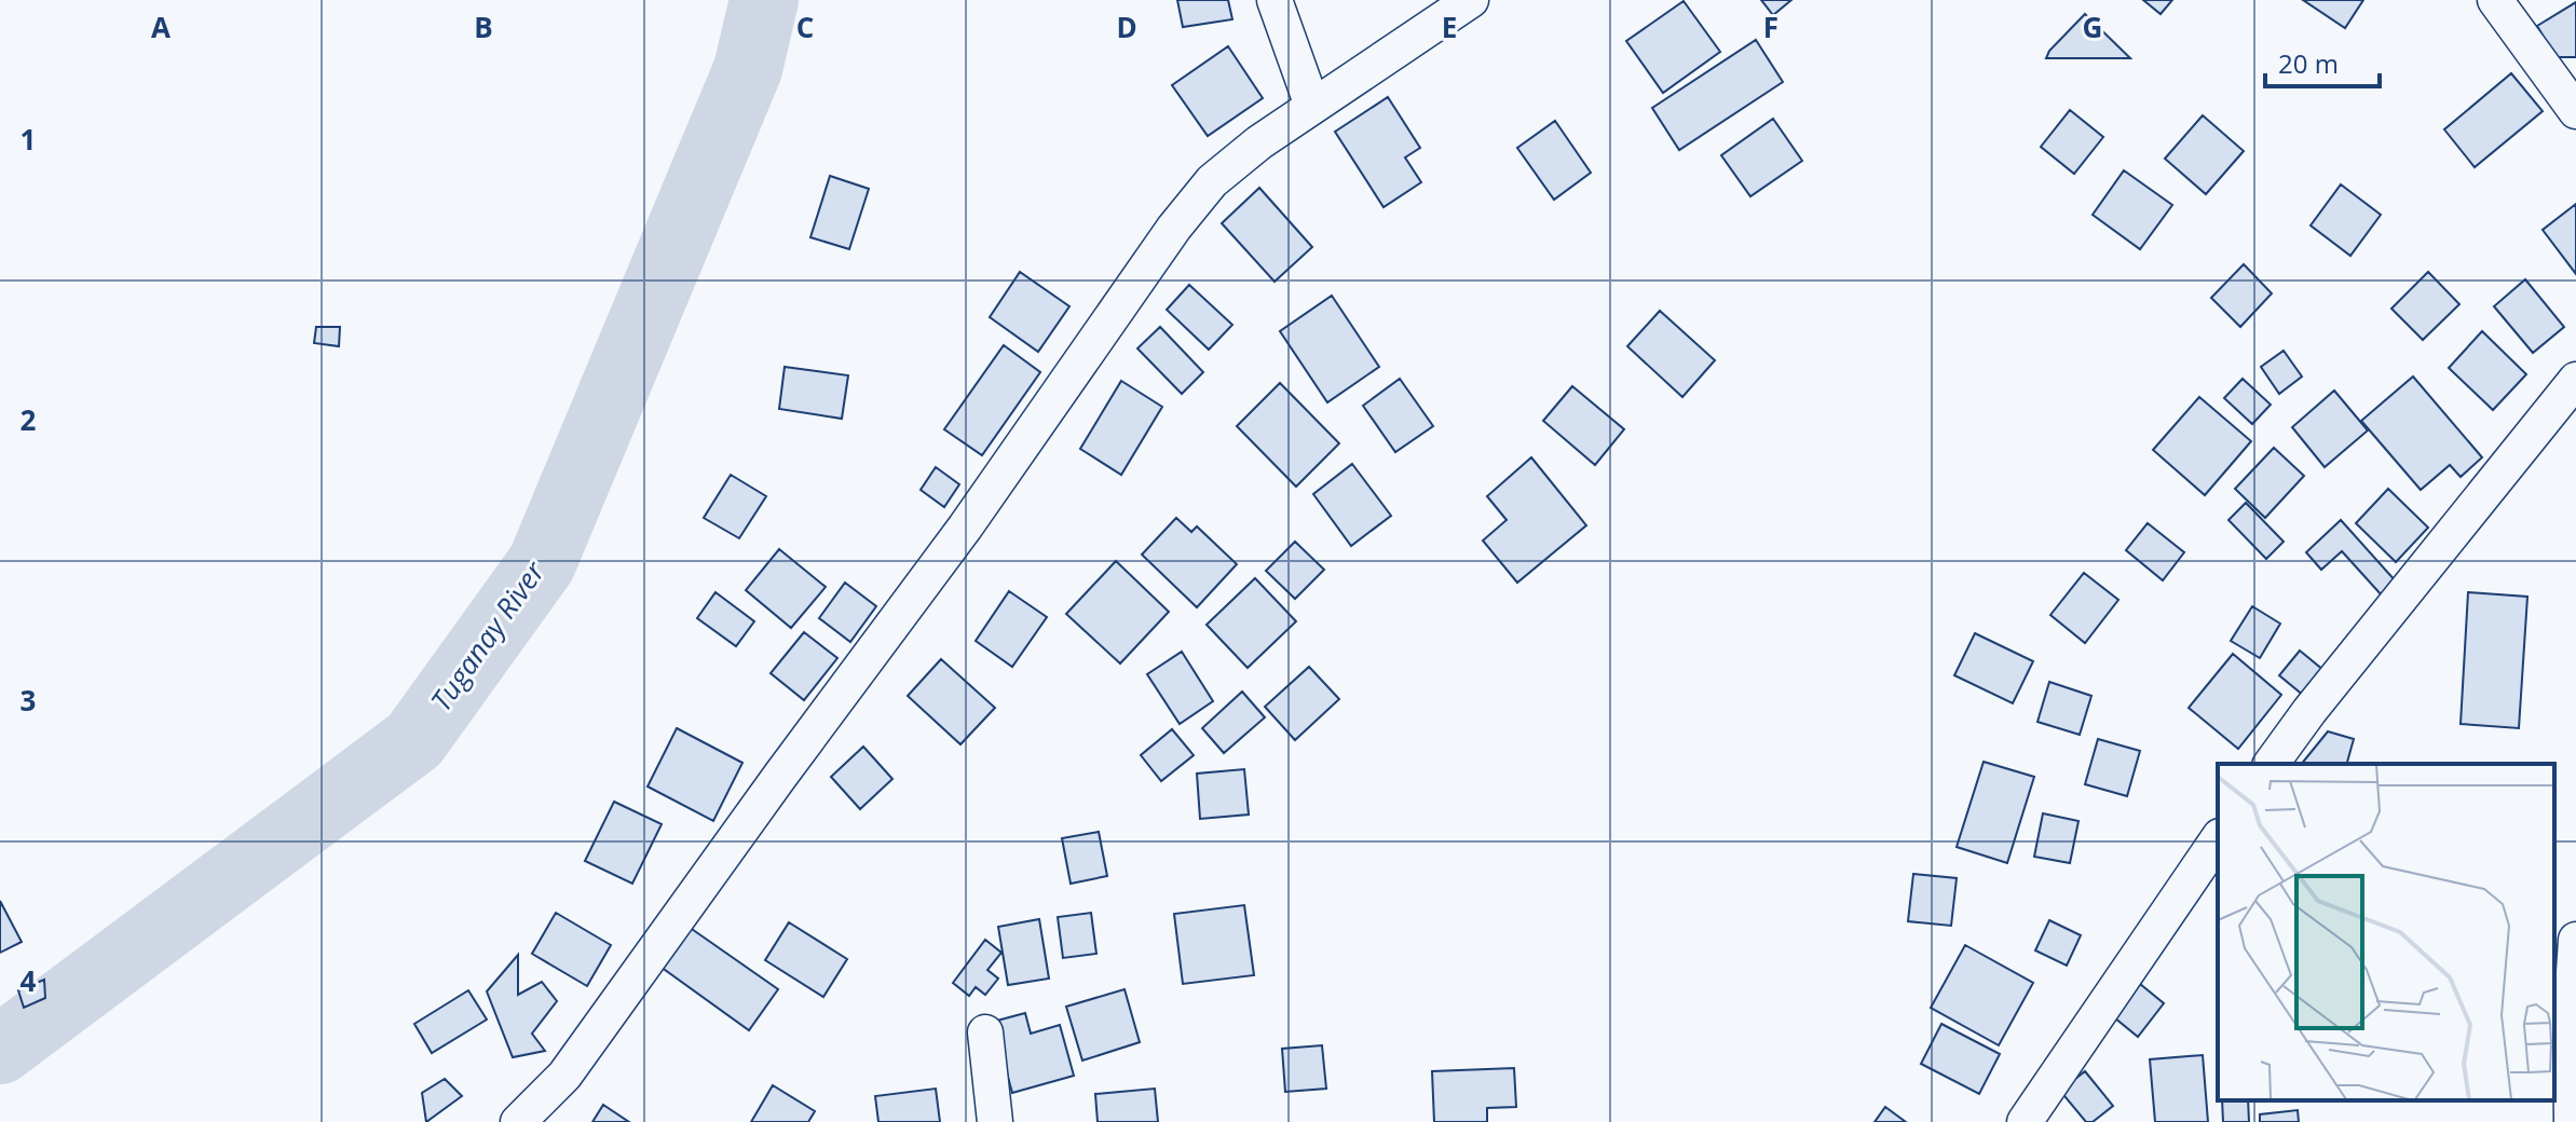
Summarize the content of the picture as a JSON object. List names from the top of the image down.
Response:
{
  "water": ["Tuganay River"],
  "scale_bar": "20 m",
  "grid": {
    "columns": [
      "A",
      "B",
      "C",
      "D",
      "E",
      "F",
      "G"
    ],
    "rows": [
      "1",
      "2",
      "3",
      "4"
    ]
  }
}
